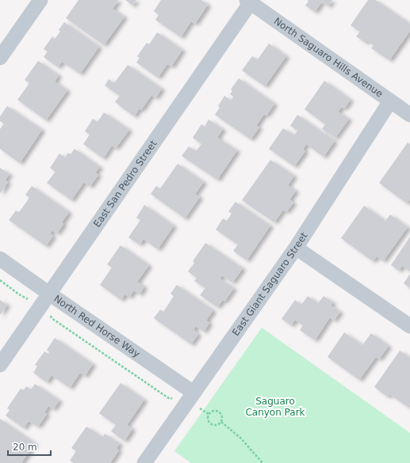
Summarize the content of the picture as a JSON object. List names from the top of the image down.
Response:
{
  "streets": {
    "street": [
      "North Saguaro Hills Avenue",
      "East San Pedro Street",
      "East Giant Saguaro Street",
      "North Red Horse Way"
    ]
  },
  "crossings": [
    ["North Saguaro Hills Avenue", "East San Pedro Street"],
    ["North Saguaro Hills Avenue", "East Giant Saguaro Street"],
    ["East San Pedro Street", "North Red Horse Way"],
    ["East Giant Saguaro Street", "North Red Horse Way"]
  ],
  "parks": ["Saguaro Canyon Park"],
  "scale_bar": "20 m"
}
